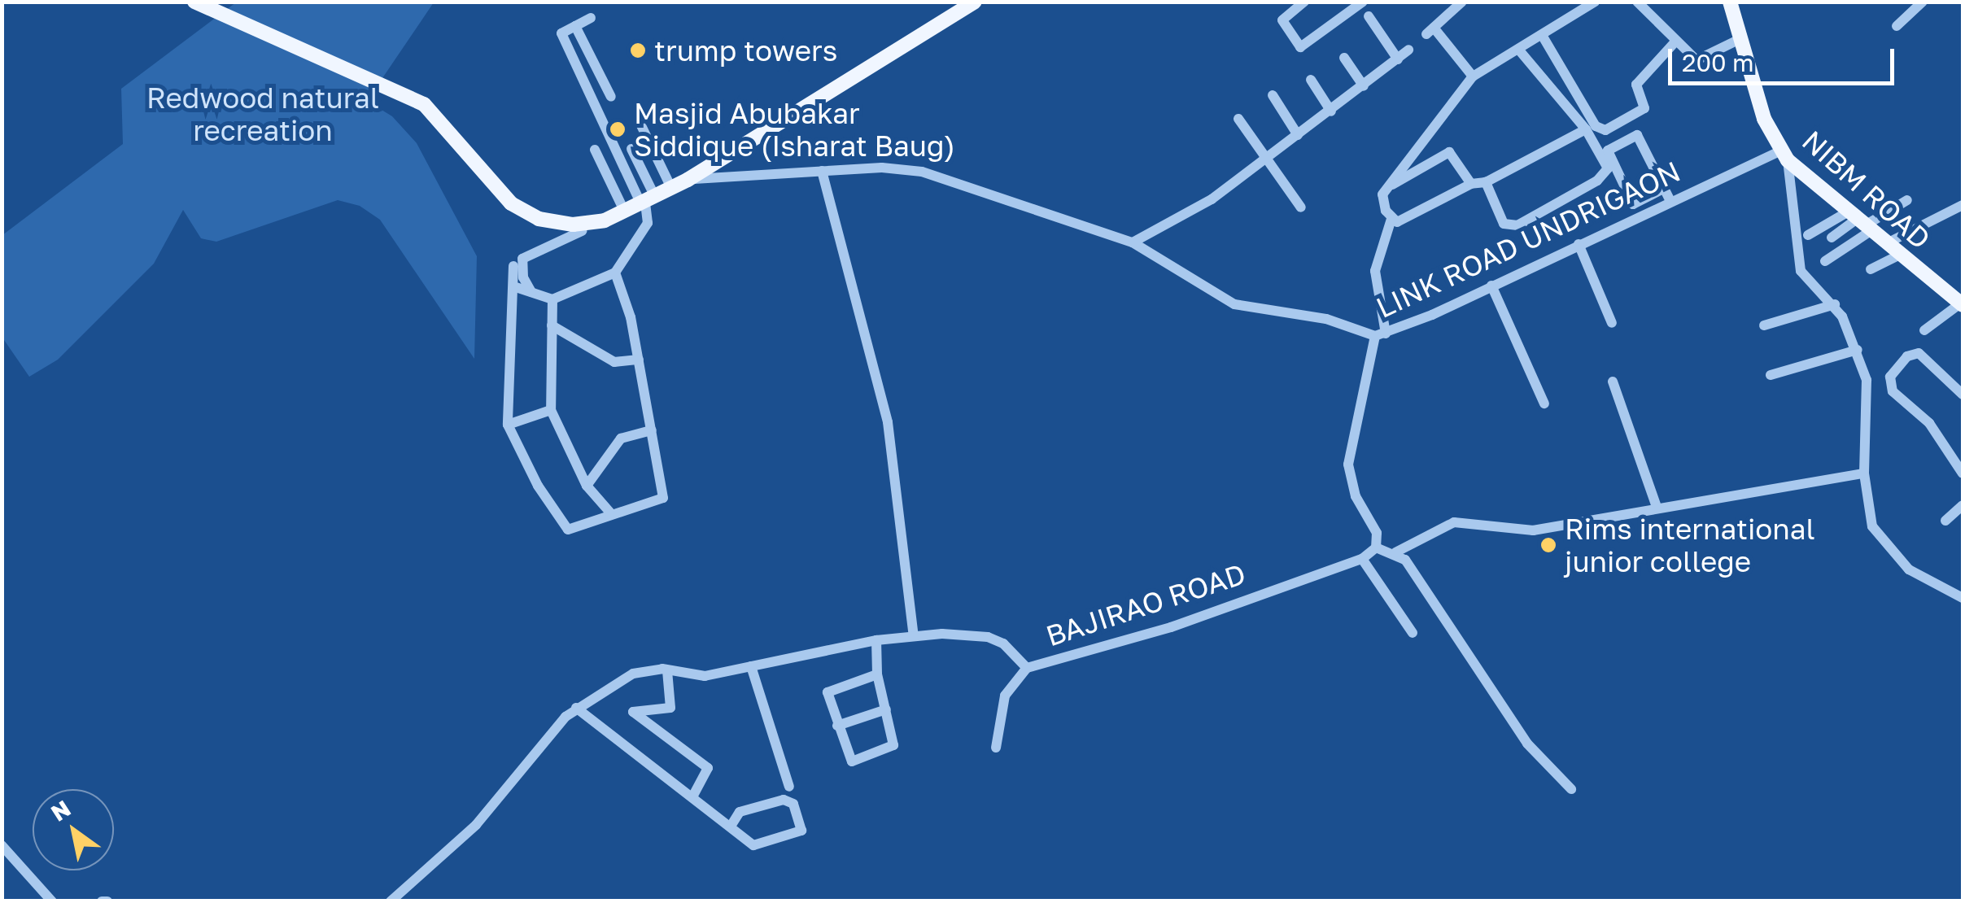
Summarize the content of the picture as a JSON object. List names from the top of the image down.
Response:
{
  "streets": {
    "main road": ["NIBM ROAD"],
    "street": ["LINK ROAD UNDRIGAON", "BAJIRAO ROAD"]
  },
  "crossings": [
    ["NIBM ROAD", "LINK ROAD UNDRIGAON"]
  ],
  "parks": ["Redwood natural recreation"],
  "places": ["trump towers", "Masjid Abubakar Siddique (Isharat Baug)", "Rims international junior college"],
  "scale_bar": "200 m",
  "north": "top left"
}
